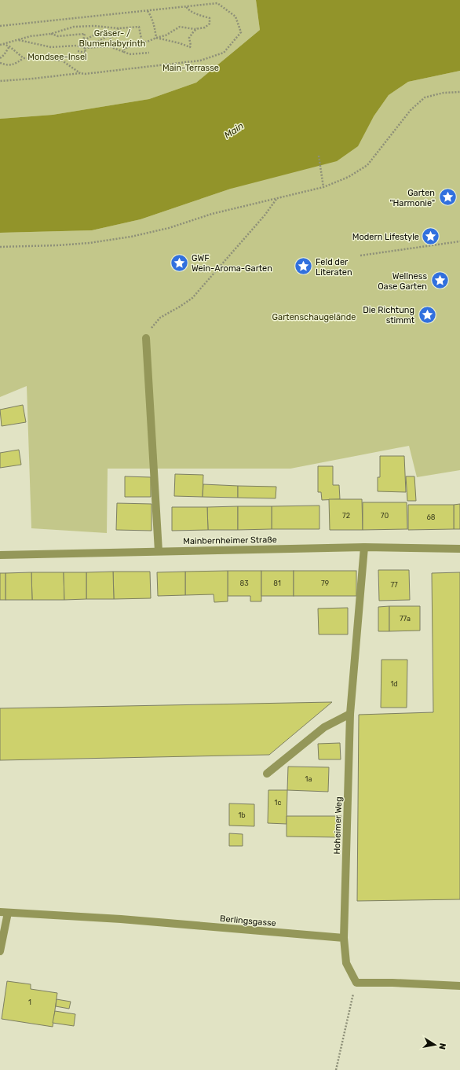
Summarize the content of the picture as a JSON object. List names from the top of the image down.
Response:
{
  "streets": {
    "street": ["Mainbernheimer Straße", "Hoheimer Weg", "Berlingsgasse"]
  },
  "crossings": [
    ["Mainbernheimer Straße", "Hoheimer Weg"],
    ["Hoheimer Weg", "Berlingsgasse"]
  ],
  "water": ["Main"],
  "parks": [
    "Gräser- / Blumenlabyrinth",
    "Mondsee-Insel",
    "Main-Terrasse",
    "Gartenschaugelände"
  ],
  "places": {
    "place": [
      "Garten \"Harmonie\"",
      "Modern Lifestyle",
      "GWF Wein-Aroma-Garten",
      "Feld der Literaten",
      "Wellness Oase Garten",
      "Die Richtung stimmt"
    ]
  },
  "house_numbers": [
    "72",
    "70",
    "68",
    "83",
    "81",
    "79",
    "77",
    "77a",
    "1d",
    "1a",
    "1c",
    "1b",
    "1"
  ],
  "north": "right"
}
